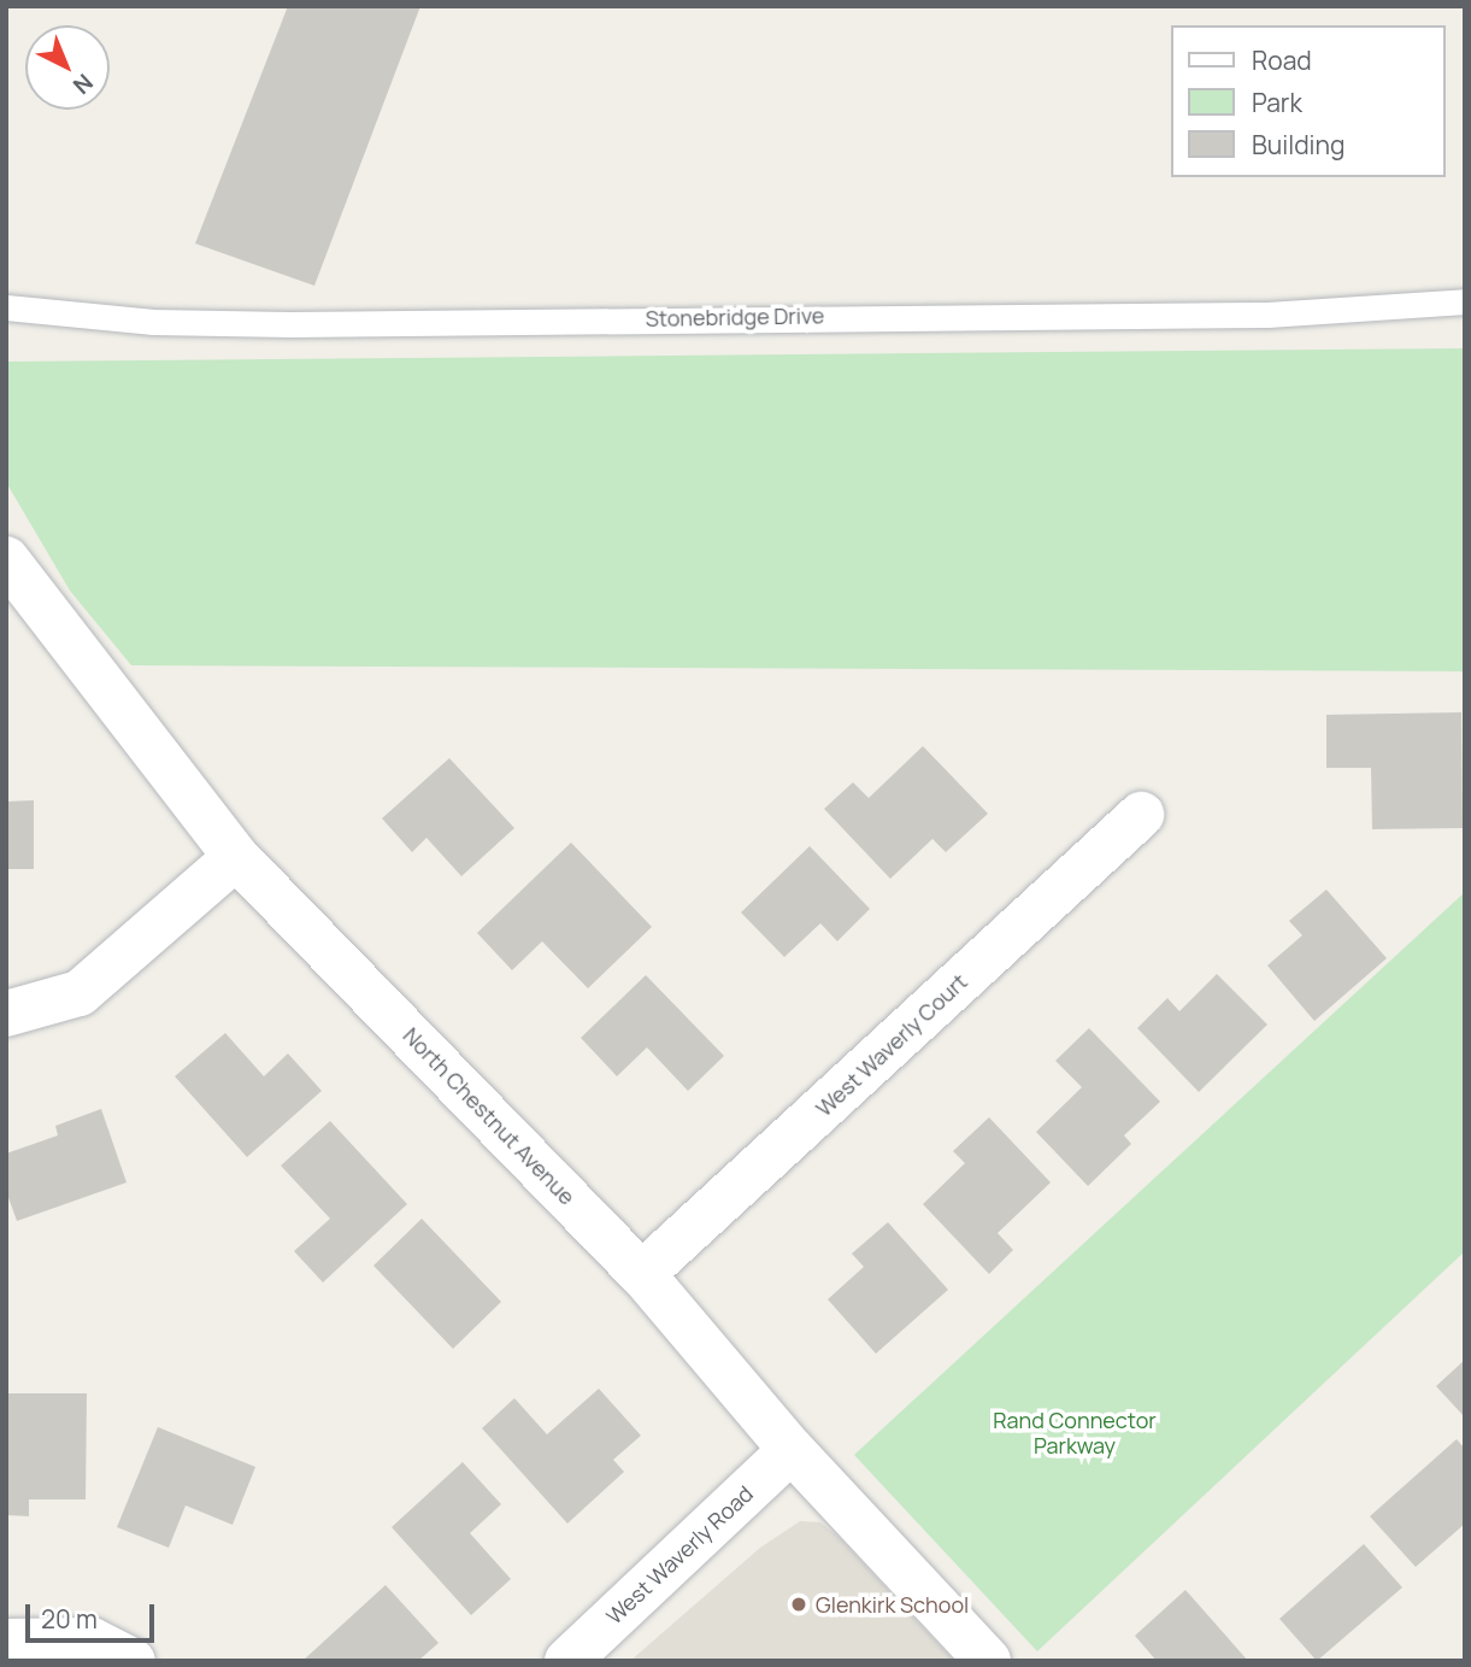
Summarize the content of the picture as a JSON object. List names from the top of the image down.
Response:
{
  "streets": {
    "street": ["West Waverly Court", "North Chestnut Avenue", "West Waverly Road"],
    "lane": ["Stonebridge Drive"]
  },
  "crossings": [
    ["West Waverly Court", "North Chestnut Avenue"],
    ["North Chestnut Avenue", "West Waverly Road"]
  ],
  "parks": ["Rand Connector Parkway"],
  "places": ["Glenkirk School"],
  "legend": ["Road", "Park", "Building"],
  "scale_bar": "20 m",
  "north": "bottom right"
}
